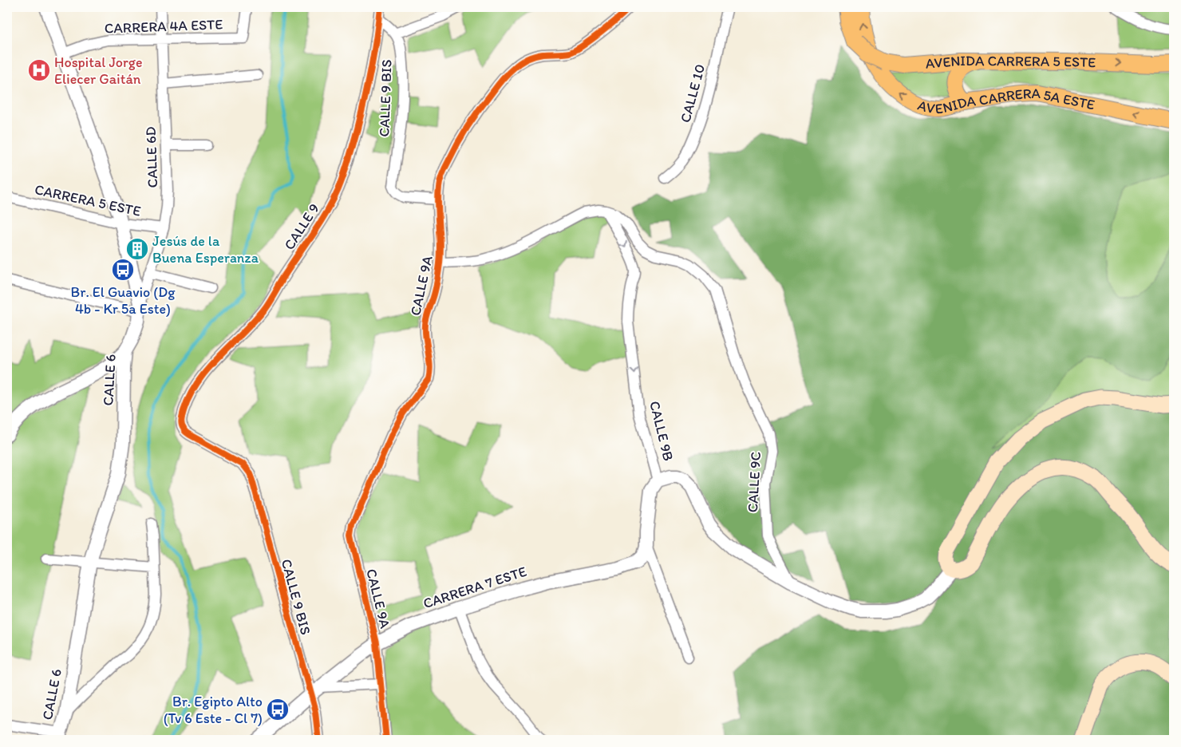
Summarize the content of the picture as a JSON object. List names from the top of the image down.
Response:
{
  "streets": {
    "main road": ["AVENIDA CARRERA 5 ESTE", "AVENIDA CARRERA 5A ESTE"],
    "street": [
      "CARRERA 4A ESTE",
      "CALLE 10",
      "CALLE 9 BIS",
      "CALLE 6D",
      "CARRERA 5 ESTE",
      "CALLE 9",
      "CALLE 9A",
      "CALLE 6",
      "CALLE 9B",
      "CALLE 9C",
      "CARRERA 7 ESTE"
    ]
  },
  "crossings": [
    ["CARRERA 4A ESTE", "CALLE 6D"],
    ["CARRERA 4A ESTE", "CALLE 6"],
    ["AVENIDA CARRERA 5 ESTE", "AVENIDA CARRERA 5A ESTE"],
    ["CALLE 9 BIS", "CALLE 9"],
    ["CALLE 9 BIS", "CALLE 9A"],
    ["CALLE 9 BIS", "CARRERA 7 ESTE"],
    ["CALLE 6D", "CARRERA 5 ESTE"],
    ["CALLE 6D", "CALLE 6"],
    ["CARRERA 5 ESTE", "CALLE 6"],
    ["CALLE 9A", "CARRERA 7 ESTE"],
    ["CALLE 9B", "CALLE 9C"],
    ["CALLE 9B", "CARRERA 7 ESTE"]
  ],
  "one_way": ["AVENIDA CARRERA 5 ESTE", "AVENIDA CARRERA 5A ESTE", "CALLE 9B"],
  "places": {
    "hospital": ["Hospital Jorge Eliecer Gaitán"],
    "building": ["Jesús de la Buena Esperanza"],
    "bus stop": ["Br. El Guavio (Dg 4b - Kr 5a Este)", "Br. Egipto Alto (Tv 6 Este - Cl 7)"]
  }
}
